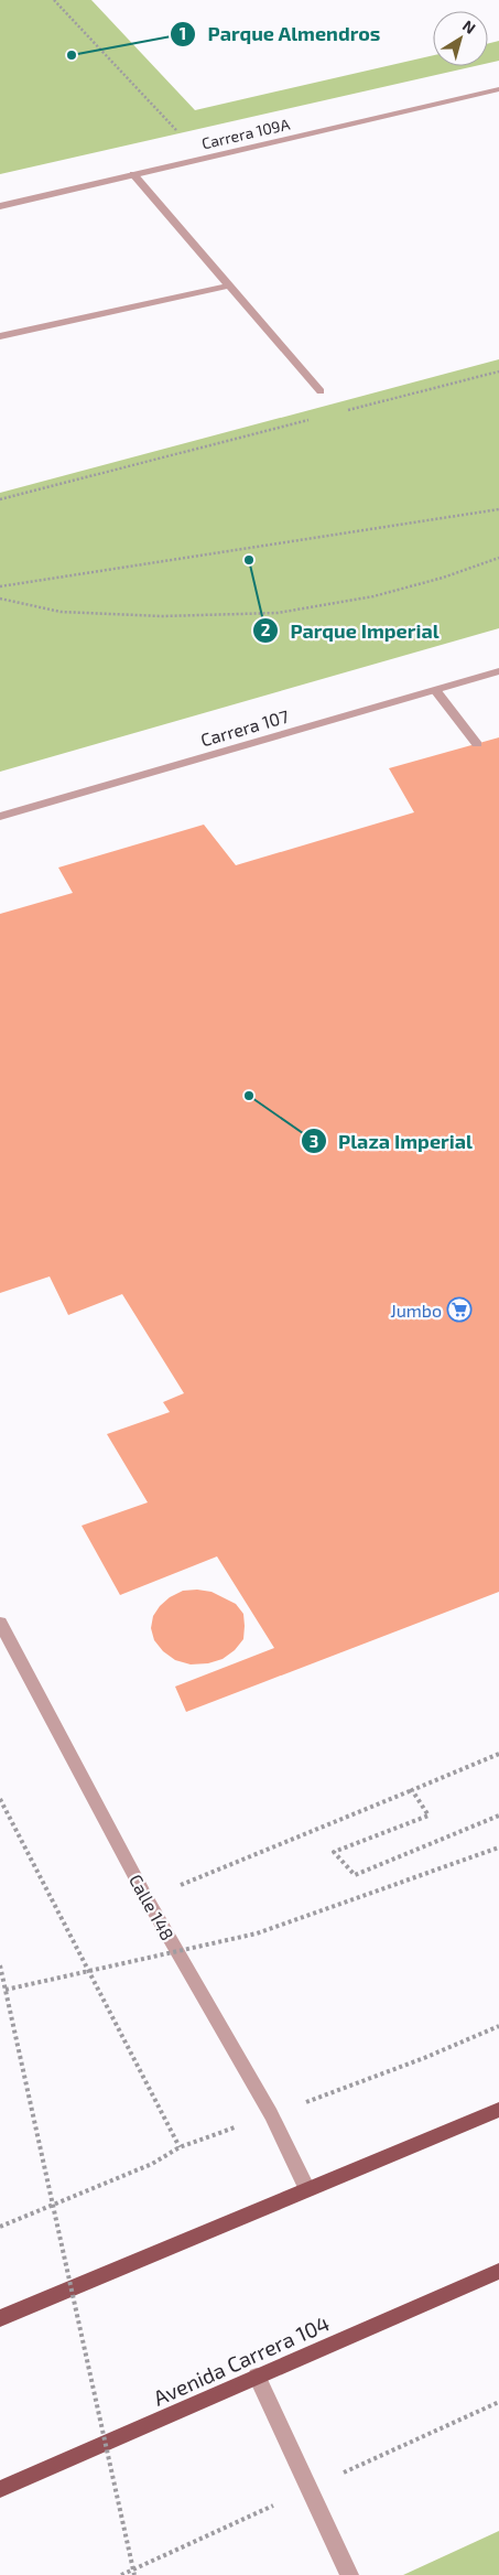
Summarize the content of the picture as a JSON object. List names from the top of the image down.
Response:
{
  "streets": {
    "main road": ["Avenida Carrera 104"],
    "street": ["Carrera 109A", "Carrera 107", "Calle 148"]
  },
  "places": {
    "other": ["Parque Almendros", "Parque Imperial", "Plaza Imperial"],
    "supermarket": ["Jumbo"]
  },
  "north": "top right"
}
